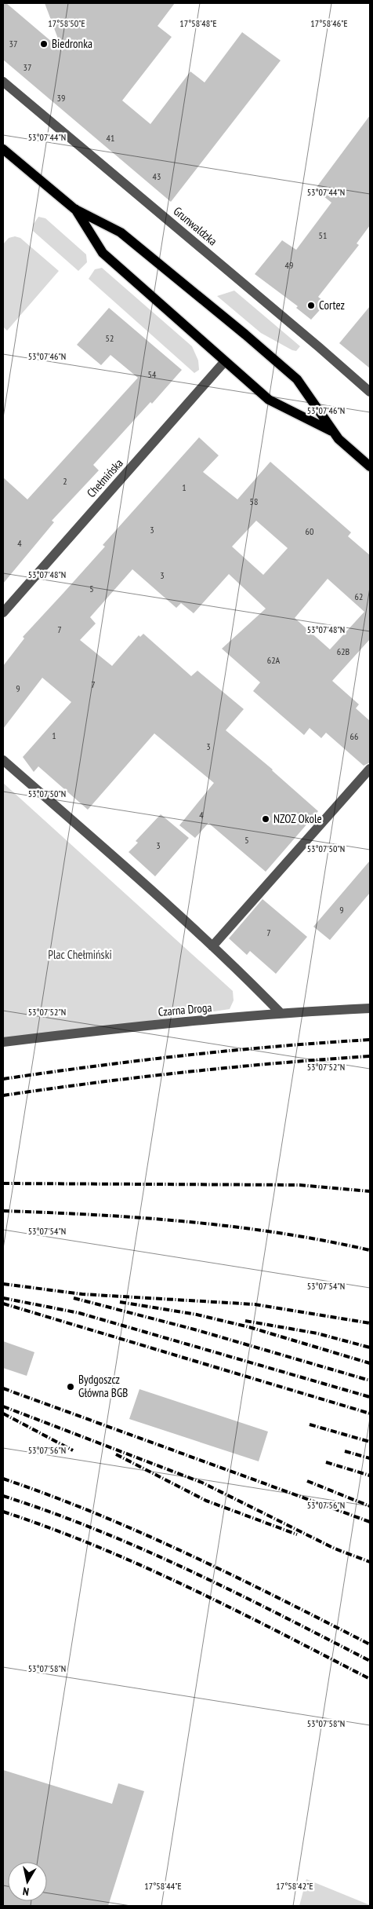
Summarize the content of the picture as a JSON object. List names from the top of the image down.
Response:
{
  "streets": {
    "street": ["Grunwaldzka", "Chełmińska", "Czarna Droga"]
  },
  "parks": ["Plac Chełmiński"],
  "places": [
    "Biedronka",
    "Cortez",
    "NZOZ Okole",
    "Bydgoszcz Główna BGB"
  ],
  "house_numbers": [
    "37",
    "37",
    "39",
    "41",
    "43",
    "51",
    "49",
    "52",
    "54",
    "2",
    "1",
    "58",
    "3",
    "60",
    "4",
    "3",
    "5",
    "62",
    "7",
    "62B",
    "62A",
    "7",
    "9",
    "1",
    "66",
    "3",
    "4",
    "5",
    "3",
    "9",
    "7"
  ],
  "north": "bottom",
  "coordinates": [
    "17°58'50\"E",
    "17°58'48\"E",
    "17°58'46\"E",
    "53°07'44\"N",
    "53°07'46\"N",
    "53°07'48\"N",
    "53°07'50\"N",
    "53°07'52\"N",
    "53°07'54\"N",
    "53°07'56\"N",
    "53°07'58\"N",
    "17°58'44\"E",
    "17°58'42\"E"
  ]
}
